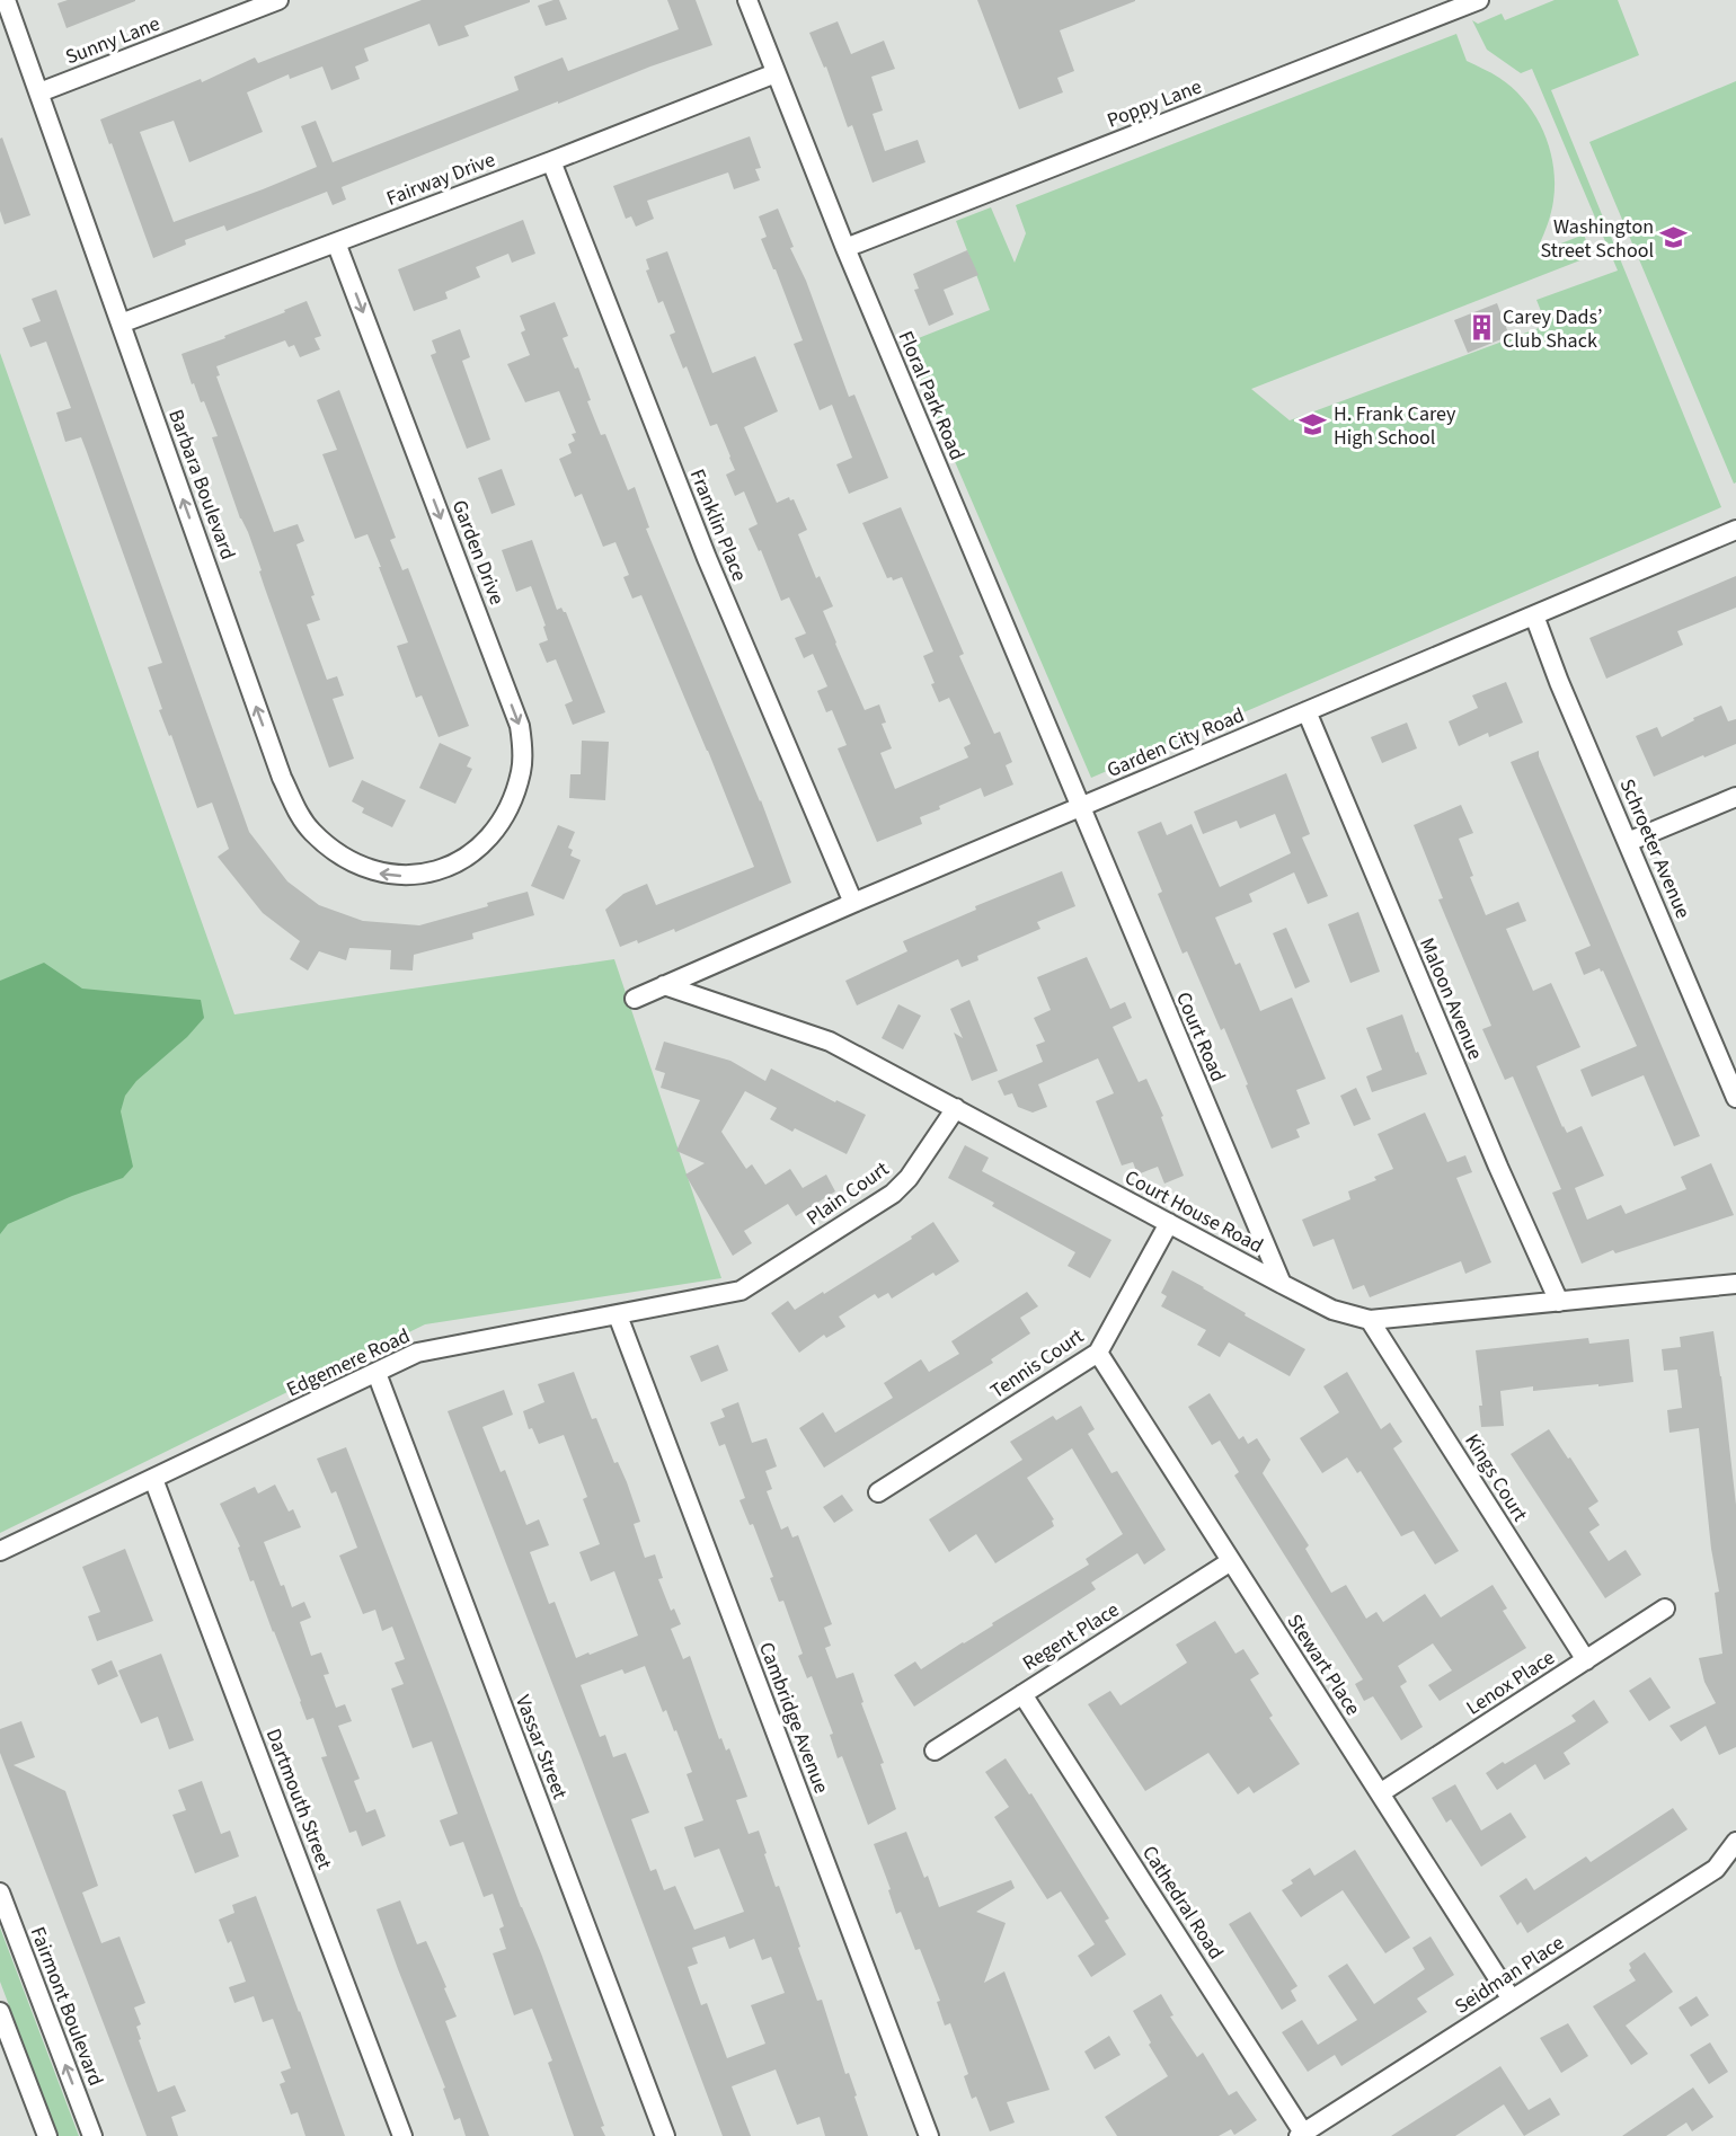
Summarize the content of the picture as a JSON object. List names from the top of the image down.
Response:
{
  "streets": {
    "street": [
      "Sunny Lane",
      "Poppy Lane",
      "Fairway Drive",
      "Floral Park Road",
      "Barbara Boulevard",
      "Franklin Place",
      "Garden Drive",
      "Garden City Road",
      "Schroeter Avenue",
      "Maloon Avenue",
      "Court Road",
      "Plain Court",
      "Court House Road",
      "Edgemere Road",
      "Tennis Court",
      "Kings Court",
      "Regent Place",
      "Stewart Place",
      "Lenox Place",
      "Cambridge Avenue",
      "Vassar Street",
      "Dartmouth Street",
      "Cathedral Road",
      "Seidman Place",
      "Fairmont Boulevard"
    ]
  },
  "crossings": [
    ["Sunny Lane", "Barbara Boulevard"],
    ["Poppy Lane", "Floral Park Road"],
    ["Fairway Drive", "Floral Park Road"],
    ["Fairway Drive", "Barbara Boulevard"],
    ["Fairway Drive", "Franklin Place"],
    ["Fairway Drive", "Garden Drive"],
    ["Floral Park Road", "Garden City Road"],
    ["Floral Park Road", "Court Road"],
    ["Barbara Boulevard", "Garden Drive"],
    ["Franklin Place", "Garden City Road"],
    ["Garden City Road", "Schroeter Avenue"],
    ["Garden City Road", "Maloon Avenue"],
    ["Garden City Road", "Court Road"],
    ["Garden City Road", "Court House Road"],
    ["Maloon Avenue", "Court House Road"],
    ["Court Road", "Court House Road"],
    ["Plain Court", "Court House Road"],
    ["Plain Court", "Edgemere Road"],
    ["Court House Road", "Tennis Court"],
    ["Court House Road", "Kings Court"],
    ["Edgemere Road", "Cambridge Avenue"],
    ["Edgemere Road", "Vassar Street"],
    ["Edgemere Road", "Dartmouth Street"],
    ["Tennis Court", "Stewart Place"],
    ["Kings Court", "Lenox Place"],
    ["Regent Place", "Stewart Place"],
    ["Regent Place", "Cathedral Road"],
    ["Stewart Place", "Lenox Place"],
    ["Stewart Place", "Seidman Place"],
    ["Cathedral Road", "Seidman Place"]
  ],
  "one_way": ["Barbara Boulevard", "Garden Drive"],
  "places": {
    "school or university": ["Washington Street School", "H. Frank Carey High School"],
    "building": ["Carey Dads’ Club Shack"]
  }
}
